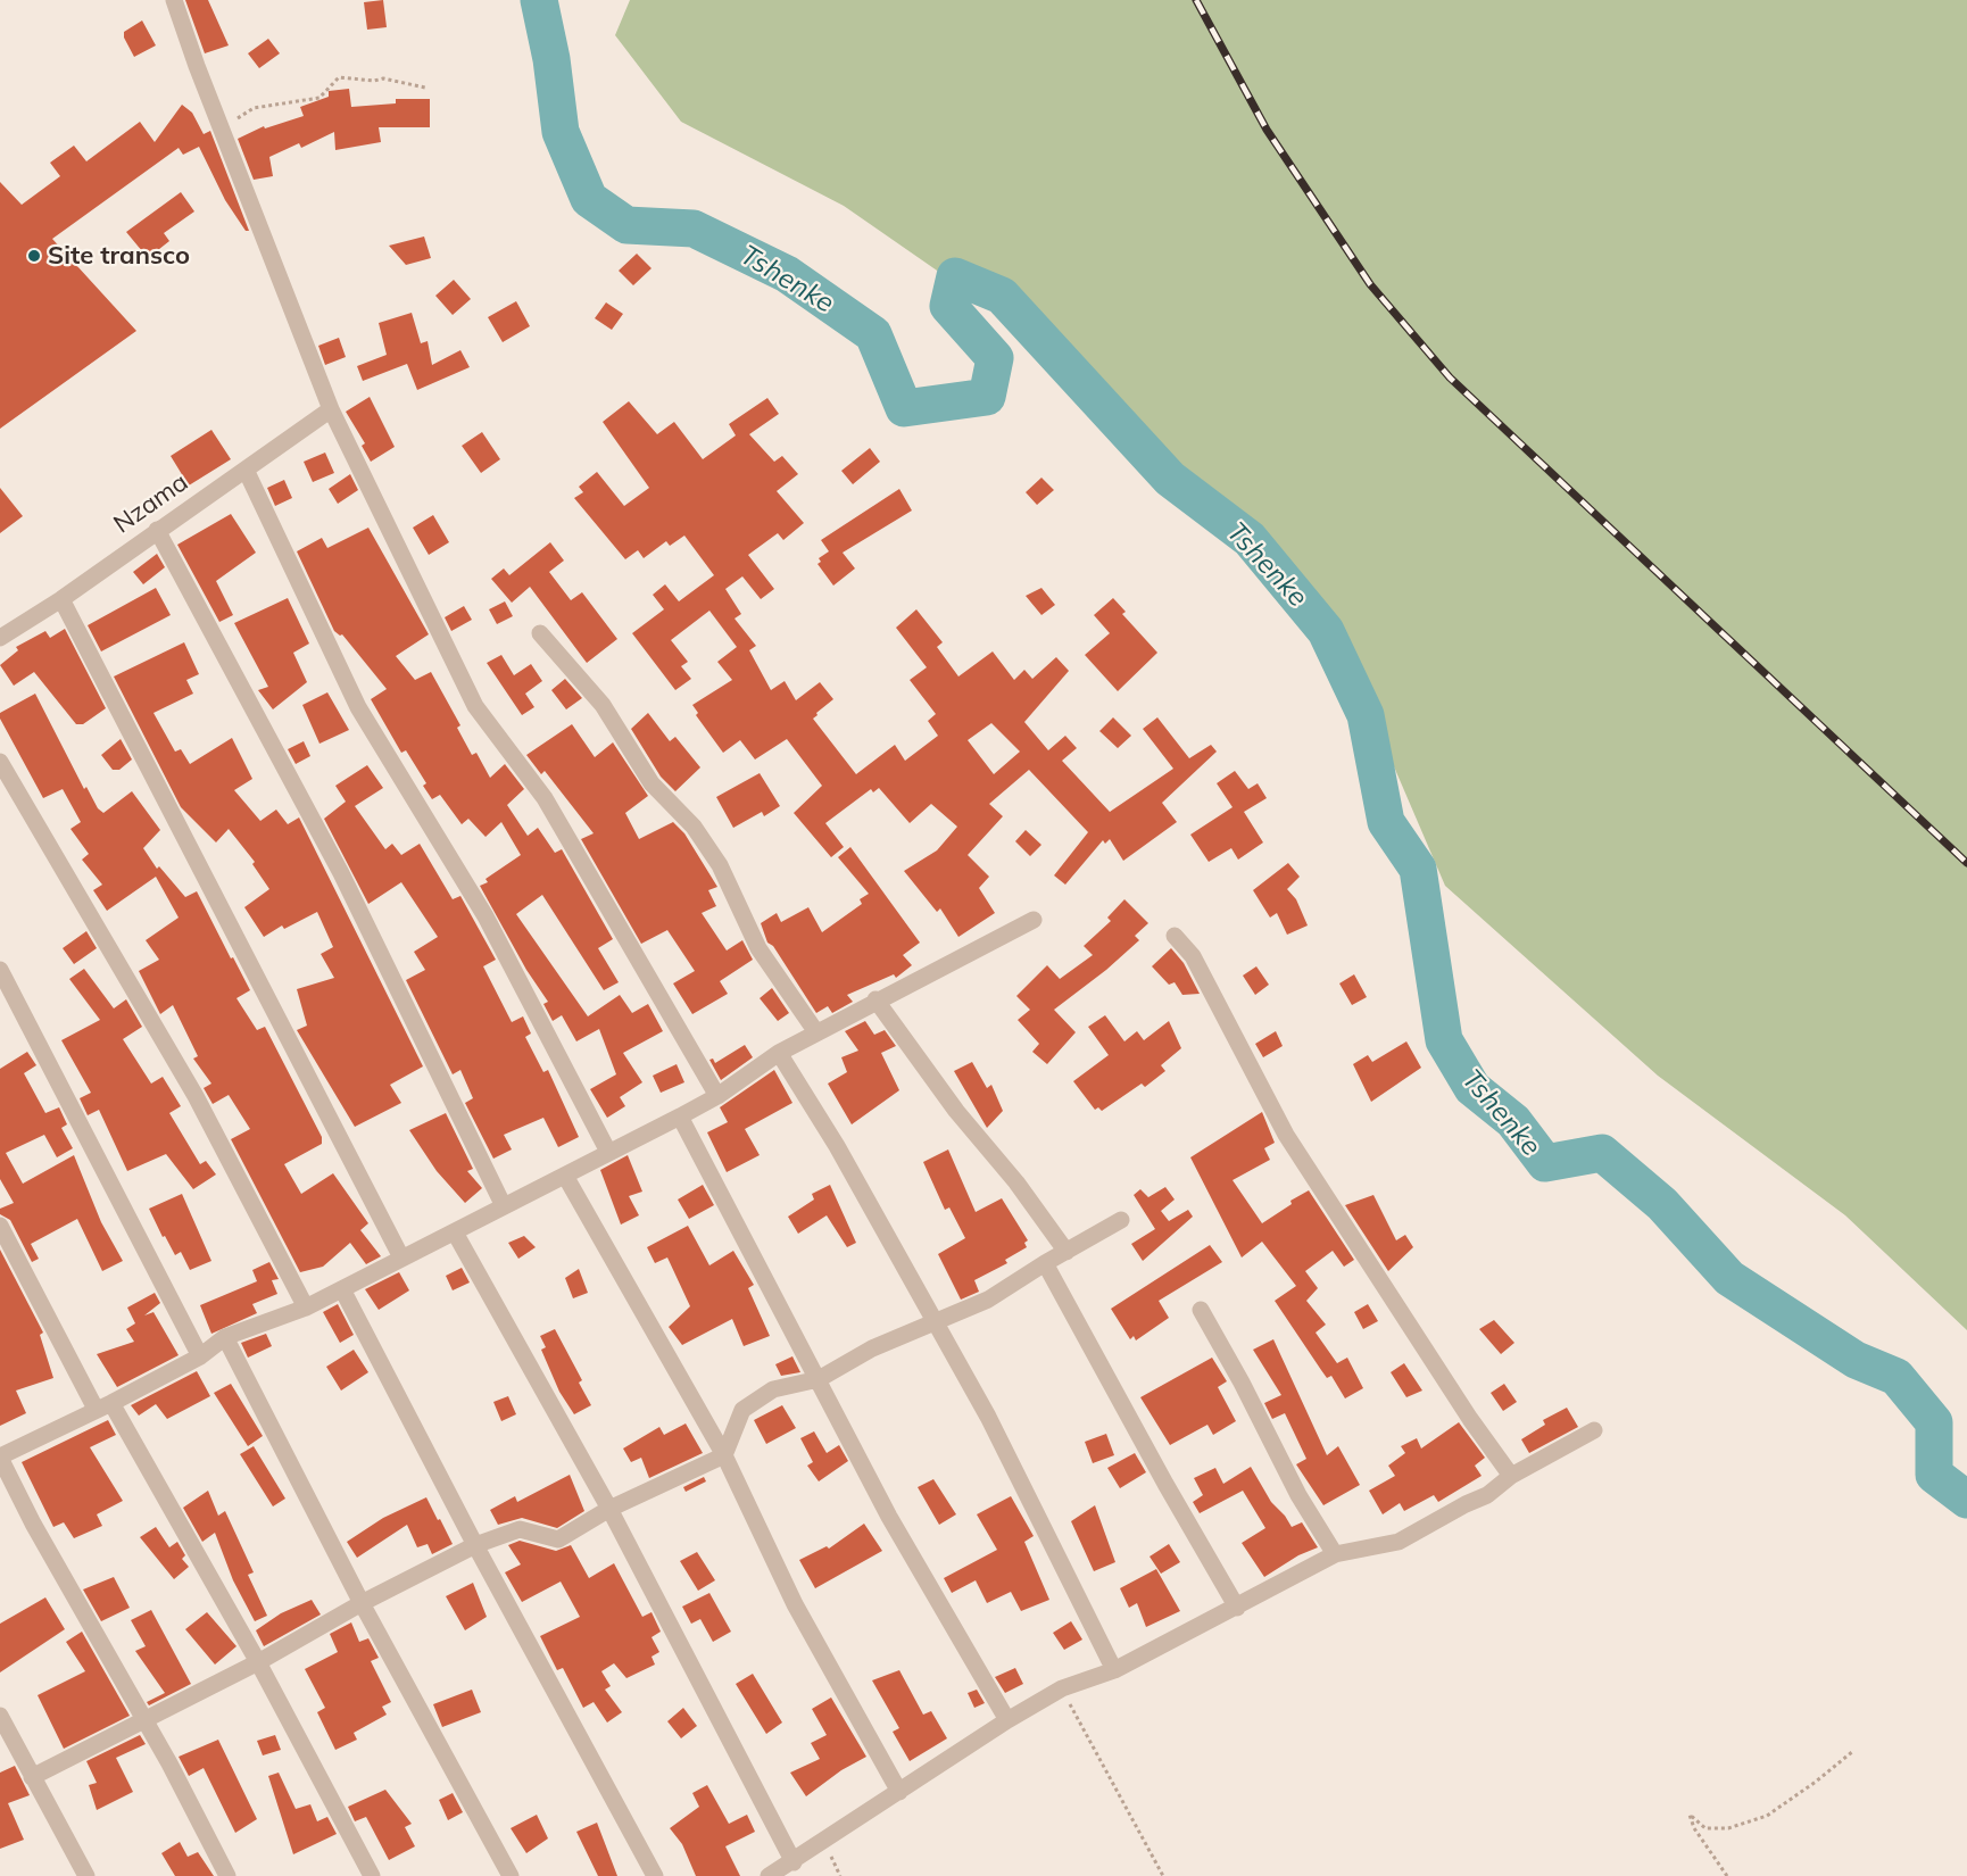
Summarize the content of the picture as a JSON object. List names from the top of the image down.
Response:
{
  "streets": {
    "street": ["Nzama"]
  },
  "water": ["Tshenke"],
  "places": ["Site transco"]
}
